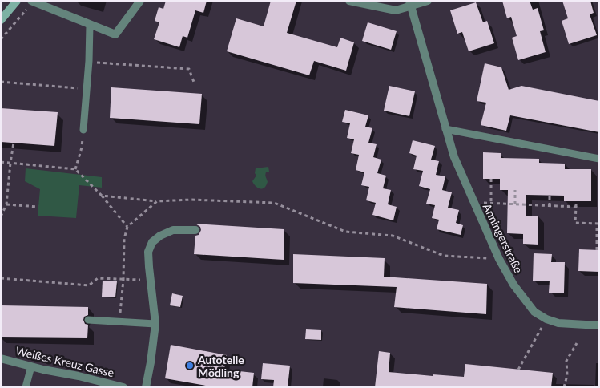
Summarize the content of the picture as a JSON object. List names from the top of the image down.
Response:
{
  "streets": {
    "street": ["Anningerstraße", "Weißes Kreuz Gasse"]
  },
  "places": ["Autoteile Mödling"]
}
